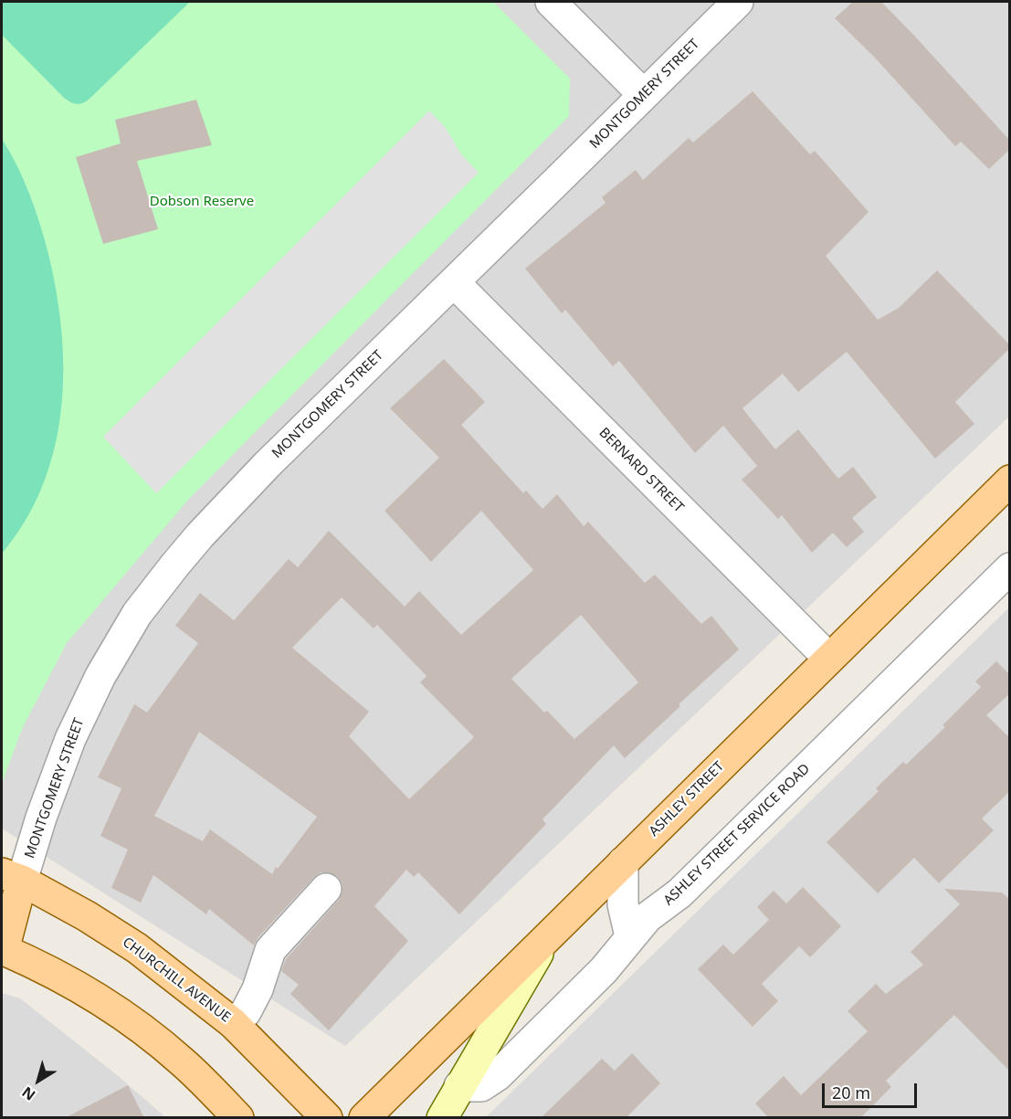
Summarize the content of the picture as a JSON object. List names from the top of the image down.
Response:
{
  "streets": {
    "main road": ["ASHLEY STREET", "CHURCHILL AVENUE"],
    "street": ["MONTGOMERY STREET", "BERNARD STREET", "ASHLEY STREET SERVICE ROAD"]
  },
  "crossings": [
    ["MONTGOMERY STREET", "BERNARD STREET"],
    ["MONTGOMERY STREET", "CHURCHILL AVENUE"],
    ["BERNARD STREET", "ASHLEY STREET"]
  ],
  "parks": ["Dobson Reserve"],
  "scale_bar": "20 m",
  "north": "bottom left"
}
